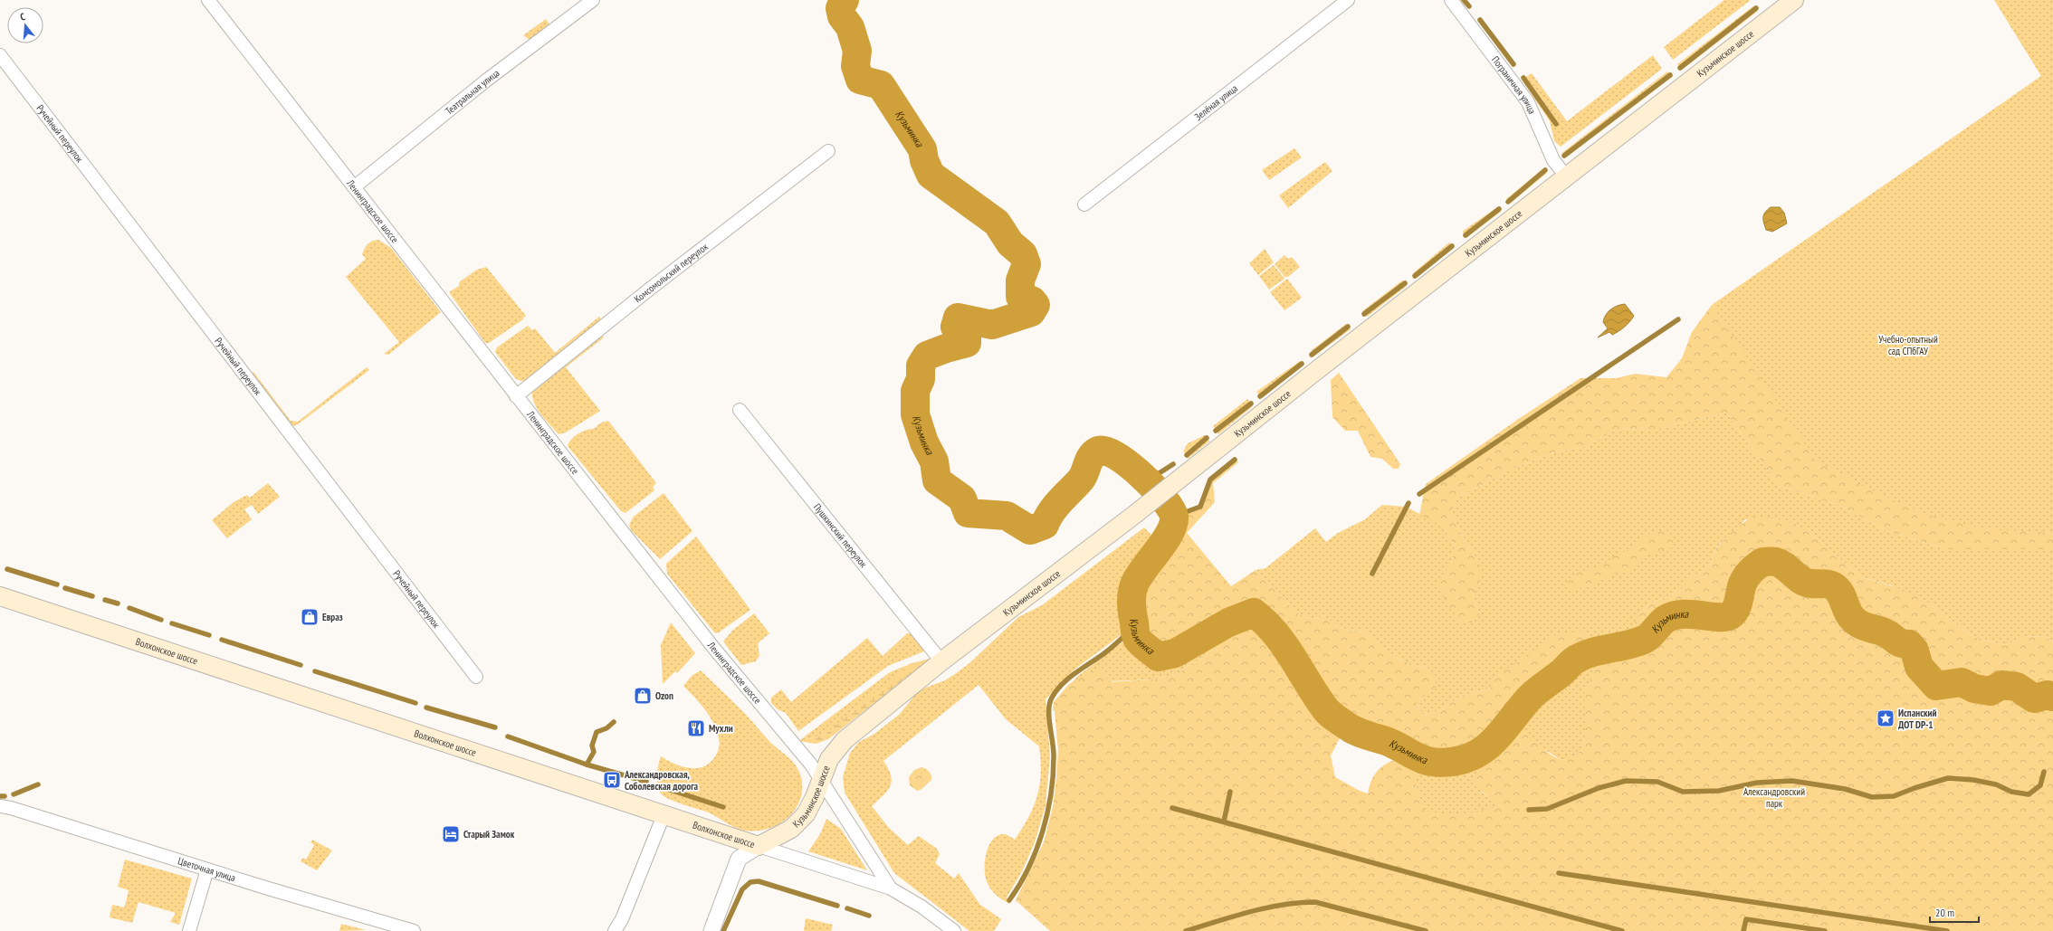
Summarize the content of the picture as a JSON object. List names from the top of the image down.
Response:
{
  "streets": {
    "main road": ["Кузьминское шоссе", "Волхонское шоссе"],
    "street": [
      "Пограничная улица",
      "Театральная улица",
      "Зелёная улица",
      "Ручейный переулок",
      "Ленинградское шоссе",
      "Комсомольский переулок",
      "Пушкинский переулок",
      "Цветочная улица"
    ]
  },
  "crossings": [
    ["Кузьминское шоссе", "Пограничная улица"],
    ["Кузьминское шоссе", "Ленинградское шоссе"],
    ["Кузьминское шоссе", "Пушкинский переулок"],
    ["Кузьминское шоссе", "Волхонское шоссе"],
    ["Театральная улица", "Ленинградское шоссе"],
    ["Ленинградское шоссе", "Комсомольский переулок"],
    ["Ленинградское шоссе", "Волхонское шоссе"]
  ],
  "water": ["Кузьминка"],
  "parks": ["Учебно-опытный сад СПбГАУ", "Александровский парк"],
  "places": {
    "shop": ["Евраз", "Ozon"],
    "place": ["Испанский ДОТ DP-1"],
    "restaurant": ["Мухли"],
    "bus stop": ["Александровская, Соболевская дорога"],
    "hotel": ["Старый Замок"]
  },
  "scale_bar": "20 m",
  "north": "top"
}
